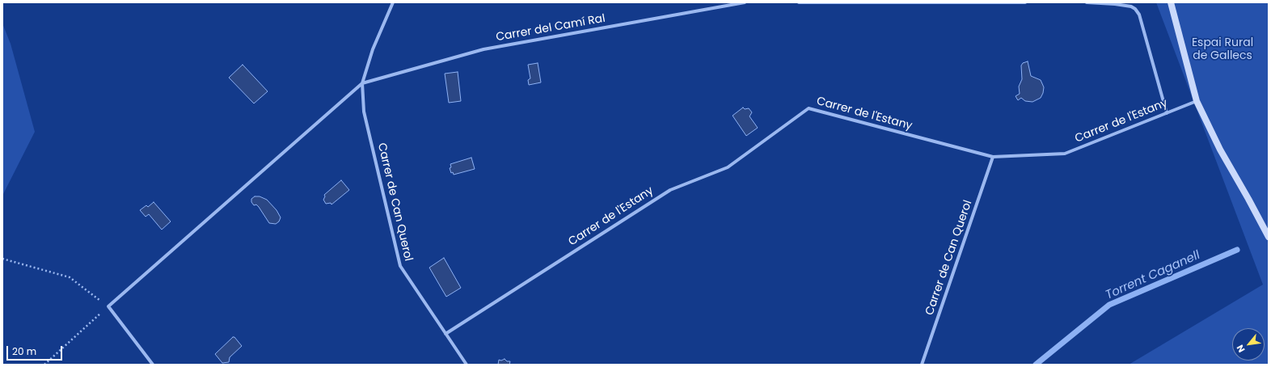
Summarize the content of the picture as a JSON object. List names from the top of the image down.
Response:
{
  "streets": {
    "street": ["Carrer del Camí Ral", "Carrer de l'Estany", "Carrer de Can Querol"]
  },
  "crossings": [
    ["Carrer del Camí Ral", "Carrer de Can Querol"],
    ["Carrer de l'Estany", "Carrer de Can Querol"]
  ],
  "water": ["Torrent Caganell"],
  "parks": ["Espai Rural de Gallecs"],
  "scale_bar": "20 m",
  "north": "bottom left"
}
